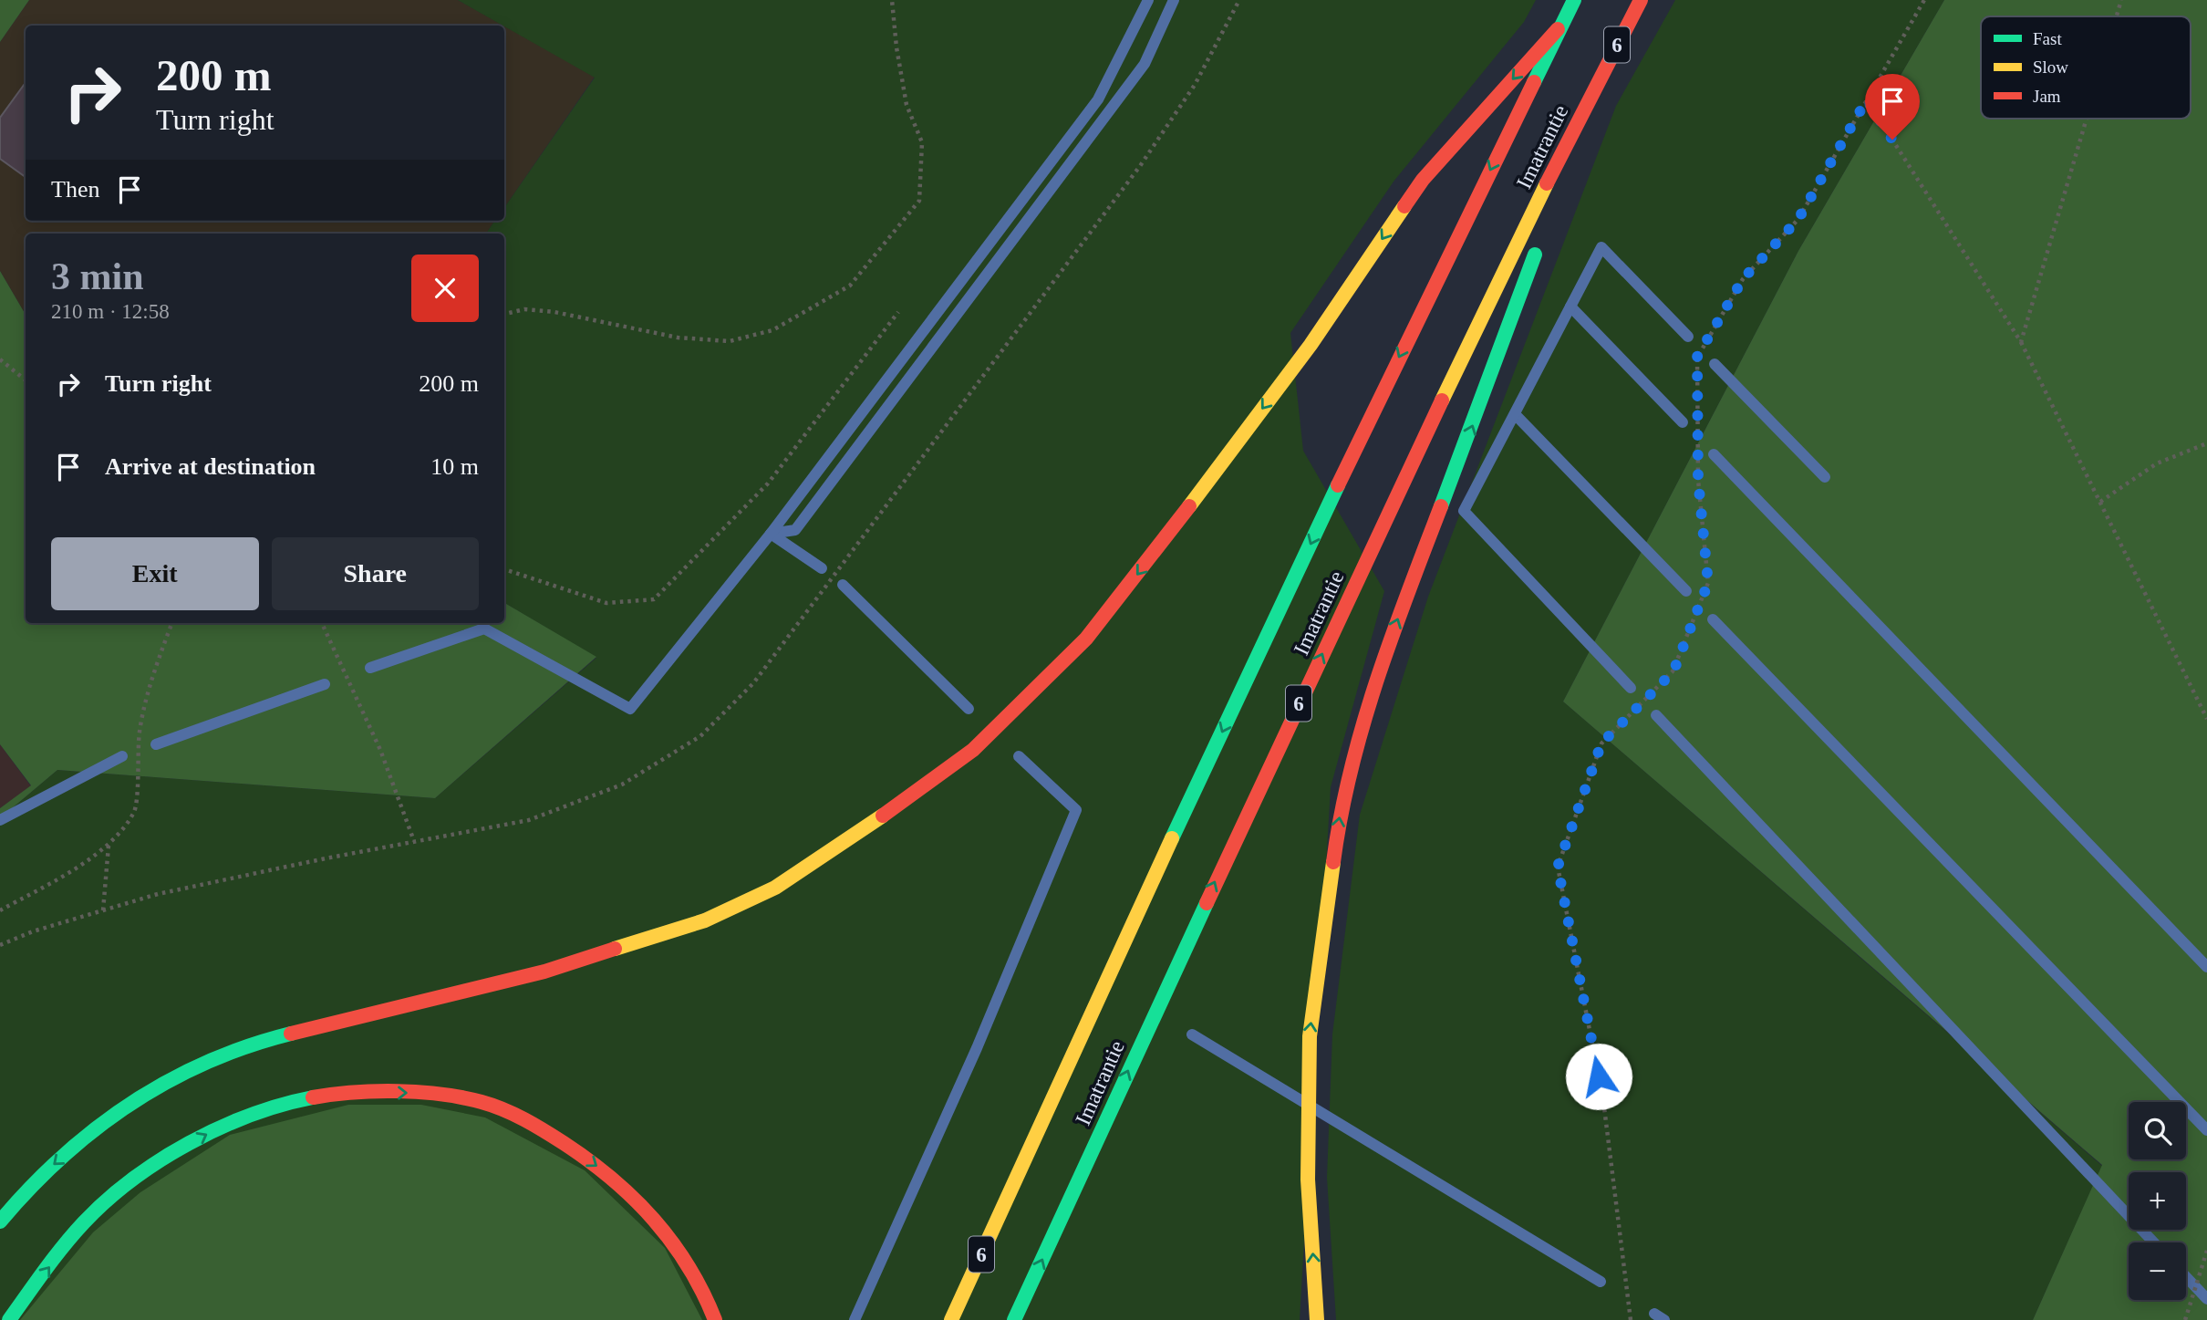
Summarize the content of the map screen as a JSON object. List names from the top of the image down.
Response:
{
  "streets": {
    "highway": ["6", "Imatrantie"]
  },
  "legend": ["Fast", "Slow", "Jam"],
  "page": {
    "turn": ["200 m", "Turn right"],
    "then": "Then",
    "heading": ["3 min", "210 m · 12:58"],
    "list": [
      {
        "name": "Turn right",
        "value": "200 m"
      },
      {
        "name": "Arrive at destination",
        "value": "10 m"
      }
    ],
    "buttons": ["Exit", "Share"],
    "map_buttons": ["+", "−"]
  }
}
